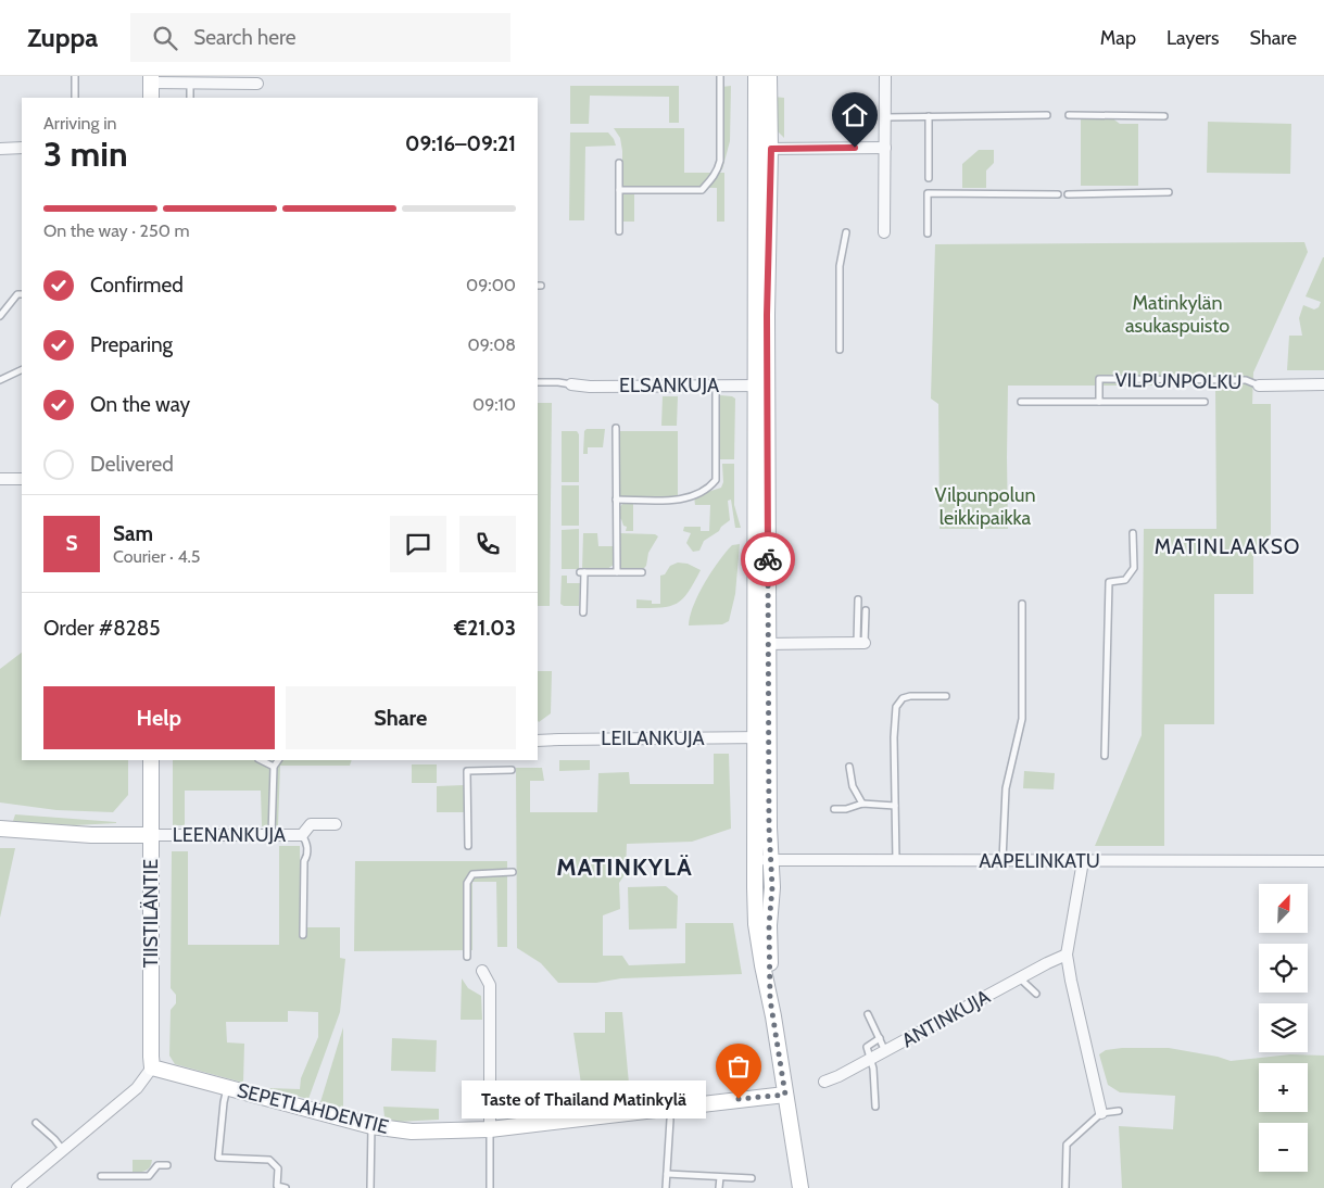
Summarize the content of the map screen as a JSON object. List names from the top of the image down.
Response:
{
  "streets": {
    "main road": ["TIISTILÄNTIE", "SEPETLAHDENTIE"],
    "street": [
      "ELSANKUJA",
      "LEILANKUJA",
      "LEENANKUJA",
      "AAPELINKATU",
      "ANTINKUJA"
    ],
    "lane": ["VILPUNPOLKU"]
  },
  "crossings": [
    ["LEENANKUJA", "TIISTILÄNTIE"],
    ["TIISTILÄNTIE", "SEPETLAHDENTIE"]
  ],
  "districts": ["MATINLAAKSO", "MATINKYLÄ"],
  "parks": ["Matinkylän asukaspuisto", "Vilpunpolun leikkipaikka"],
  "places": ["Taste of Thailand Matinkylä"],
  "north": "top right",
  "page": {
    "header": "Zuppa",
    "search": "Search here",
    "nav": ["Map", "Layers", "Share"],
    "heading": ["3 min", "Arriving in", "09:16–09:21"],
    "panel": [
      "Sam",
      "Courier · 4.5",
      "Order #8285",
      "€21.03"
    ],
    "bar": "On the way · 250 m",
    "list": [
      ["Confirmed", "09:00"],
      ["Preparing", "09:08"],
      ["On the way", "09:10"],
      "Delivered"
    ],
    "round": "S",
    "buttons": ["Help", "Share"],
    "map_buttons": ["+", "−"],
    "bubble": "Taste of Thailand Matinkylä"
  }
}
